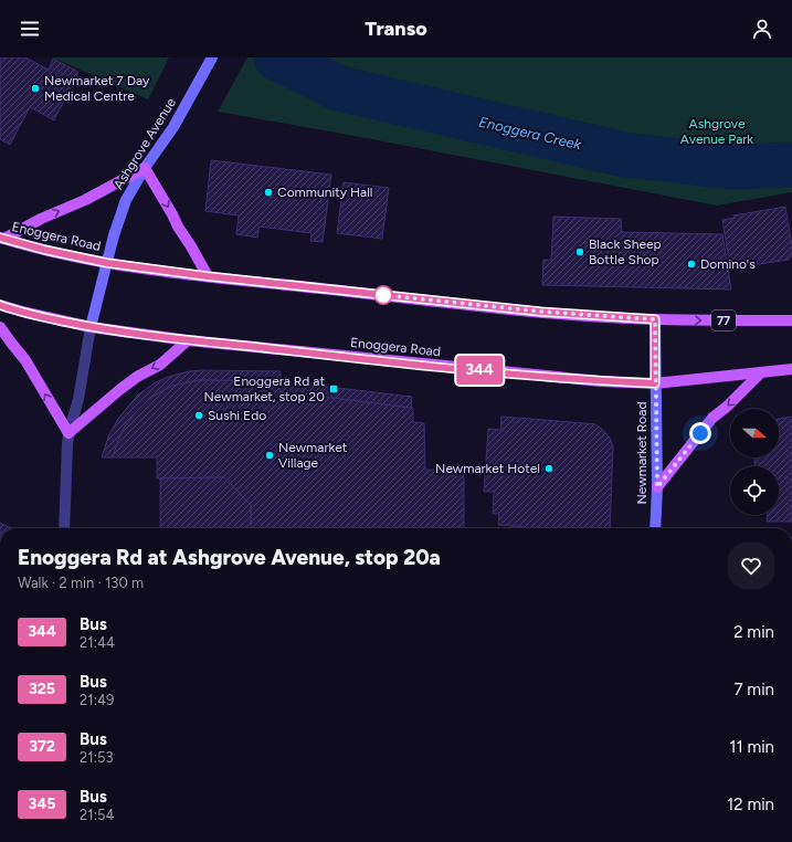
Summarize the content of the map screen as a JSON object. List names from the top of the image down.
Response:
{
  "streets": {
    "main road": [
      "Ashgrove Avenue",
      "Enoggera Road",
      "77",
      "Newmarket Road"
    ]
  },
  "crossings": [
    ["Ashgrove Avenue", "Enoggera Road"],
    ["Enoggera Road", "Newmarket Road"]
  ],
  "water": ["Enoggera Creek"],
  "parks": ["Ashgrove Avenue Park"],
  "places": {
    "other": [
      "Newmarket 7 Day Medical Centre",
      "Community Hall",
      "Black Sheep Bottle Shop",
      "Domino's",
      "Sushi Edo",
      "Newmarket Village",
      "Newmarket Hotel"
    ],
    "transit": ["Enoggera Rd at Newmarket, stop 20"]
  },
  "lines": ["bus line 344"],
  "north": "right",
  "page": {
    "header": "Transo",
    "on_map": "344",
    "heading": ["Enoggera Rd at Ashgrove Avenue, stop 20a", "Walk · 2 min · 130 m"],
    "list": [
      {
        "mark": "344",
        "name": "Bus",
        "note": "21:44",
        "value": "2 min"
      },
      {
        "mark": "325",
        "name": "Bus",
        "note": "21:49",
        "value": "7 min"
      },
      {
        "mark": "372",
        "name": "Bus",
        "note": "21:53",
        "value": "11 min"
      },
      {
        "mark": "345",
        "name": "Bus",
        "note": "21:54",
        "value": "12 min"
      }
    ]
  }
}
